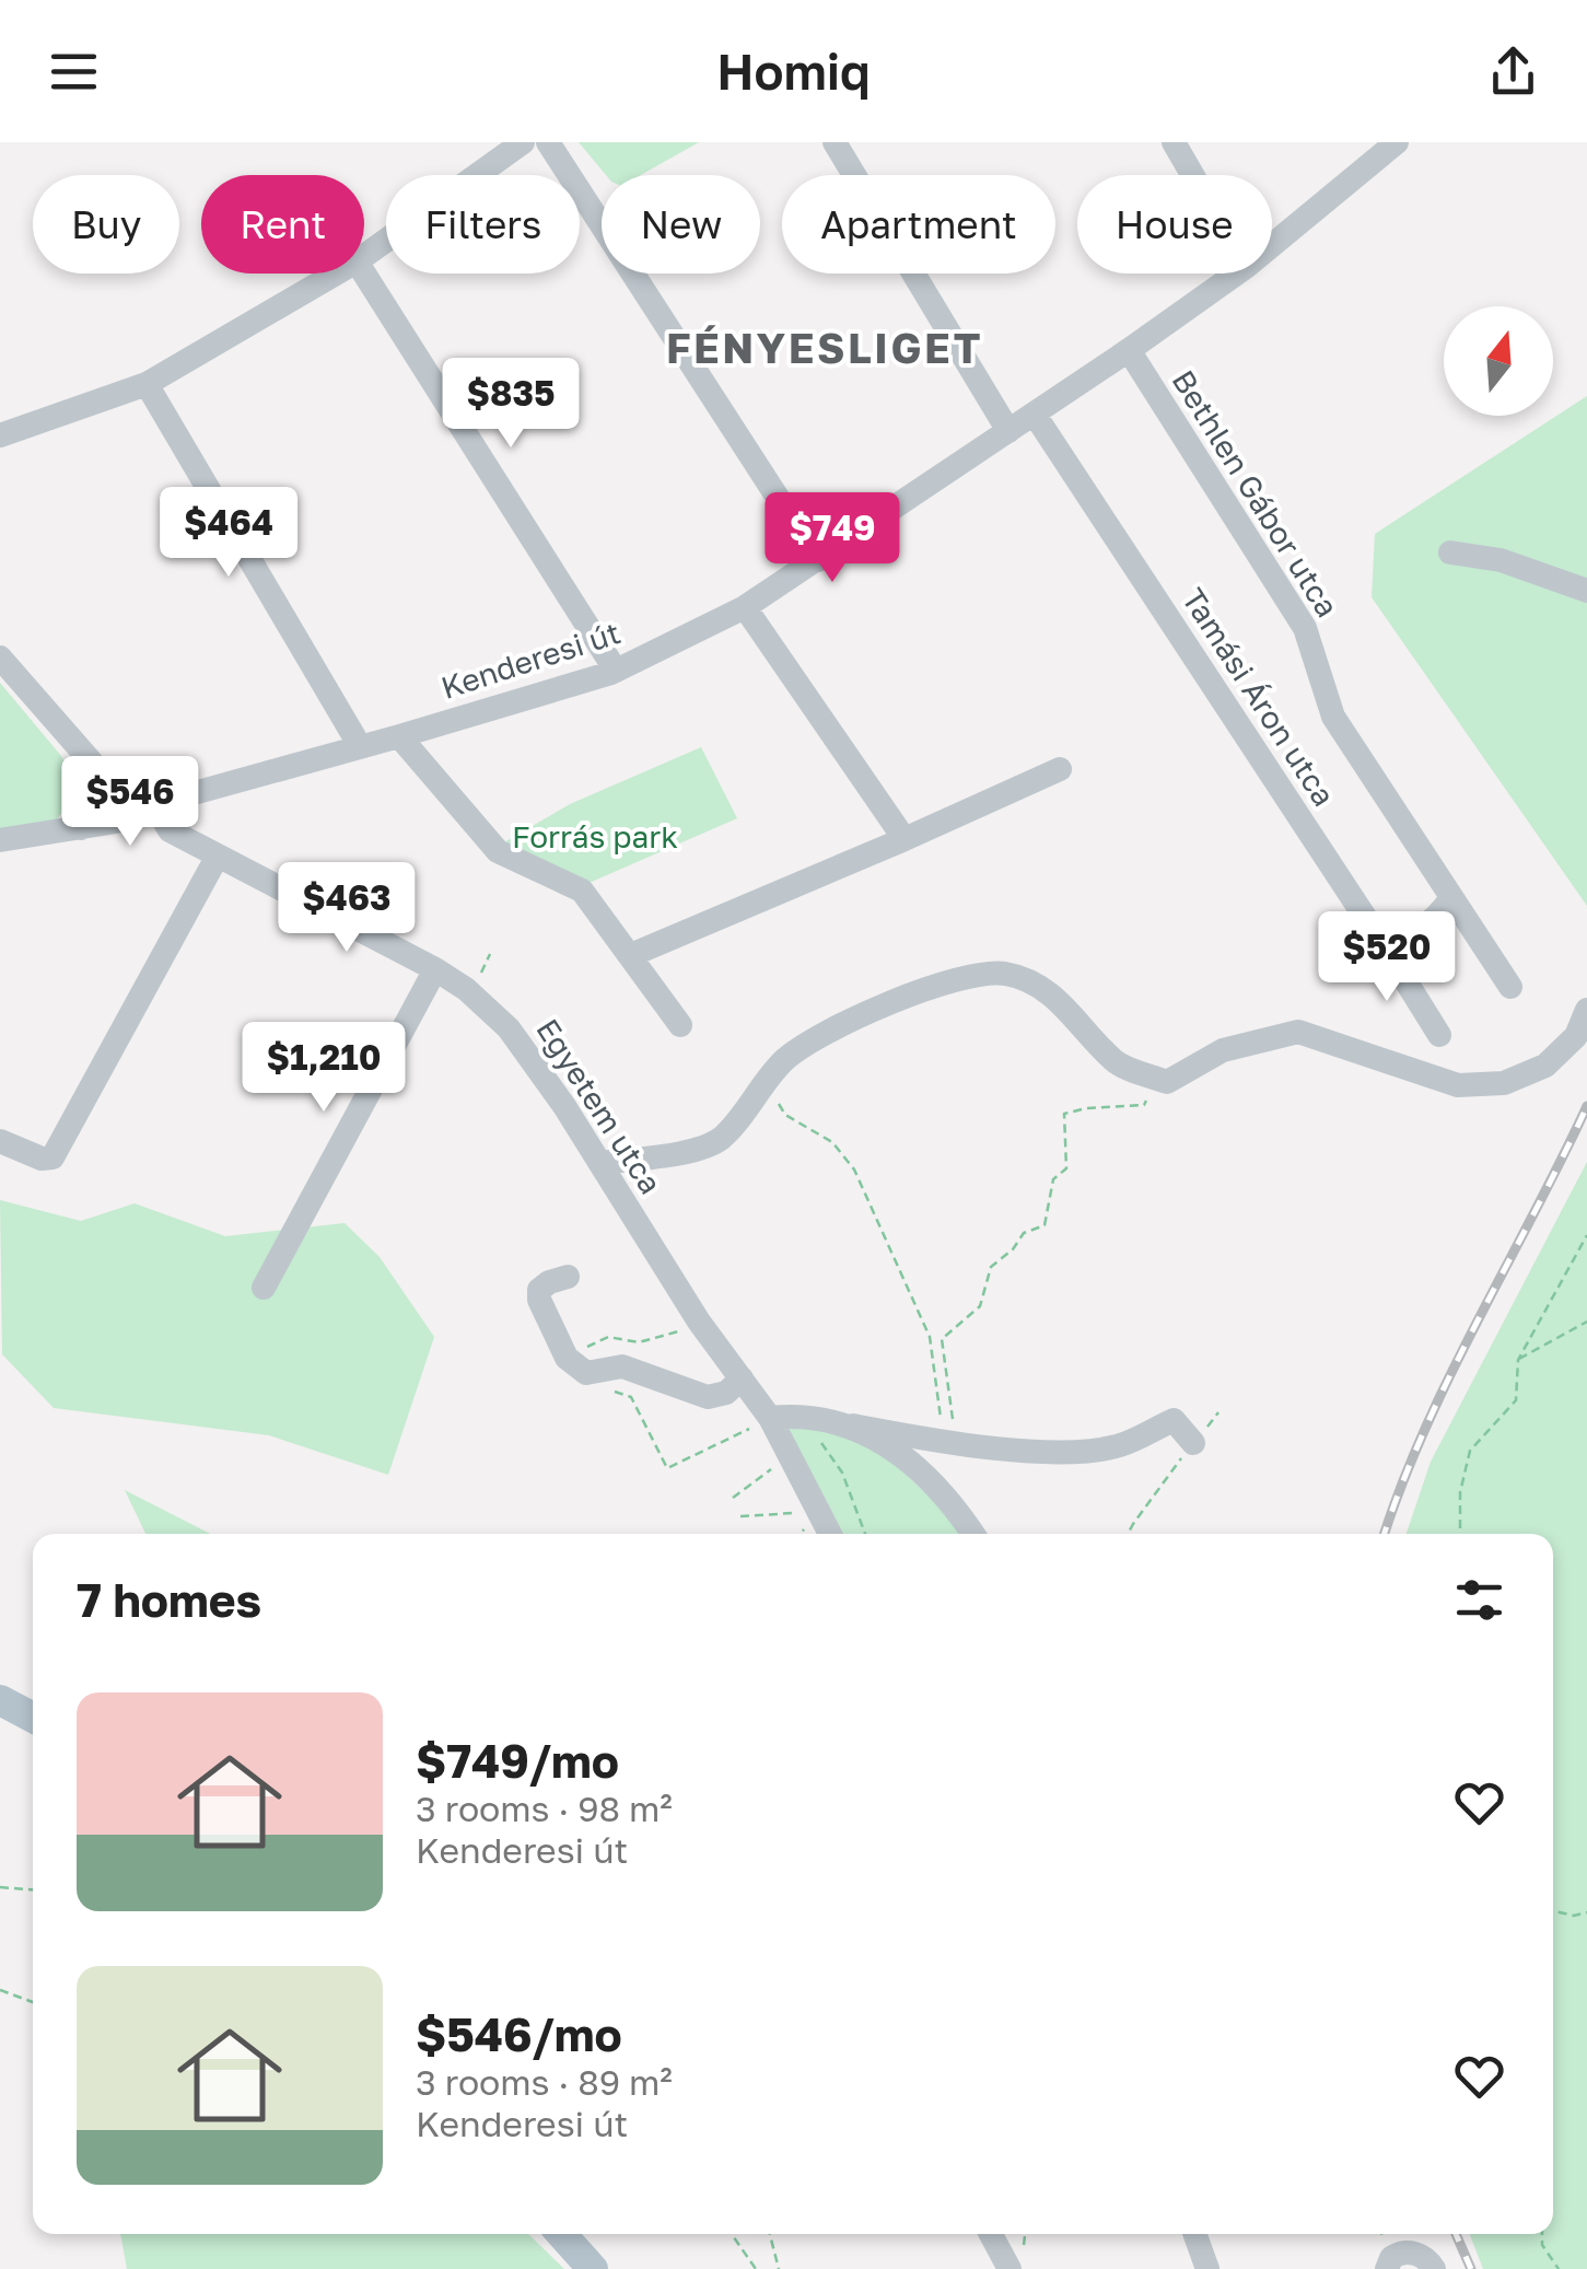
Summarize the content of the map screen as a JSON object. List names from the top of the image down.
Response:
{
  "streets": {
    "street": [
      "Bethlen Gábor utca",
      "Kenderesi út",
      "Tamási Áron utca",
      "Egyetem utca"
    ]
  },
  "crossings": [
    ["Bethlen Gábor utca", "Kenderesi út"],
    ["Kenderesi út", "Tamási Áron utca"],
    ["Kenderesi út", "Egyetem utca"]
  ],
  "districts": ["FÉNYESLIGET"],
  "parks": ["Forrás park"],
  "north": "top",
  "page": {
    "header": "Homiq",
    "chip": [
      "Buy",
      "Rent",
      "Filters",
      "New",
      "Apartment",
      "House"
    ],
    "price": [
      "$835",
      "$464",
      "$749",
      "$546",
      "$463",
      "$520",
      "$1,210"
    ],
    "heading": "7 homes",
    "list": [
      {
        "name": "$749/mo",
        "note": "3 rooms · 98 m² · Kenderesi út"
      },
      {
        "name": "$546/mo",
        "note": "3 rooms · 89 m² · Kenderesi út"
      }
    ]
  }
}
